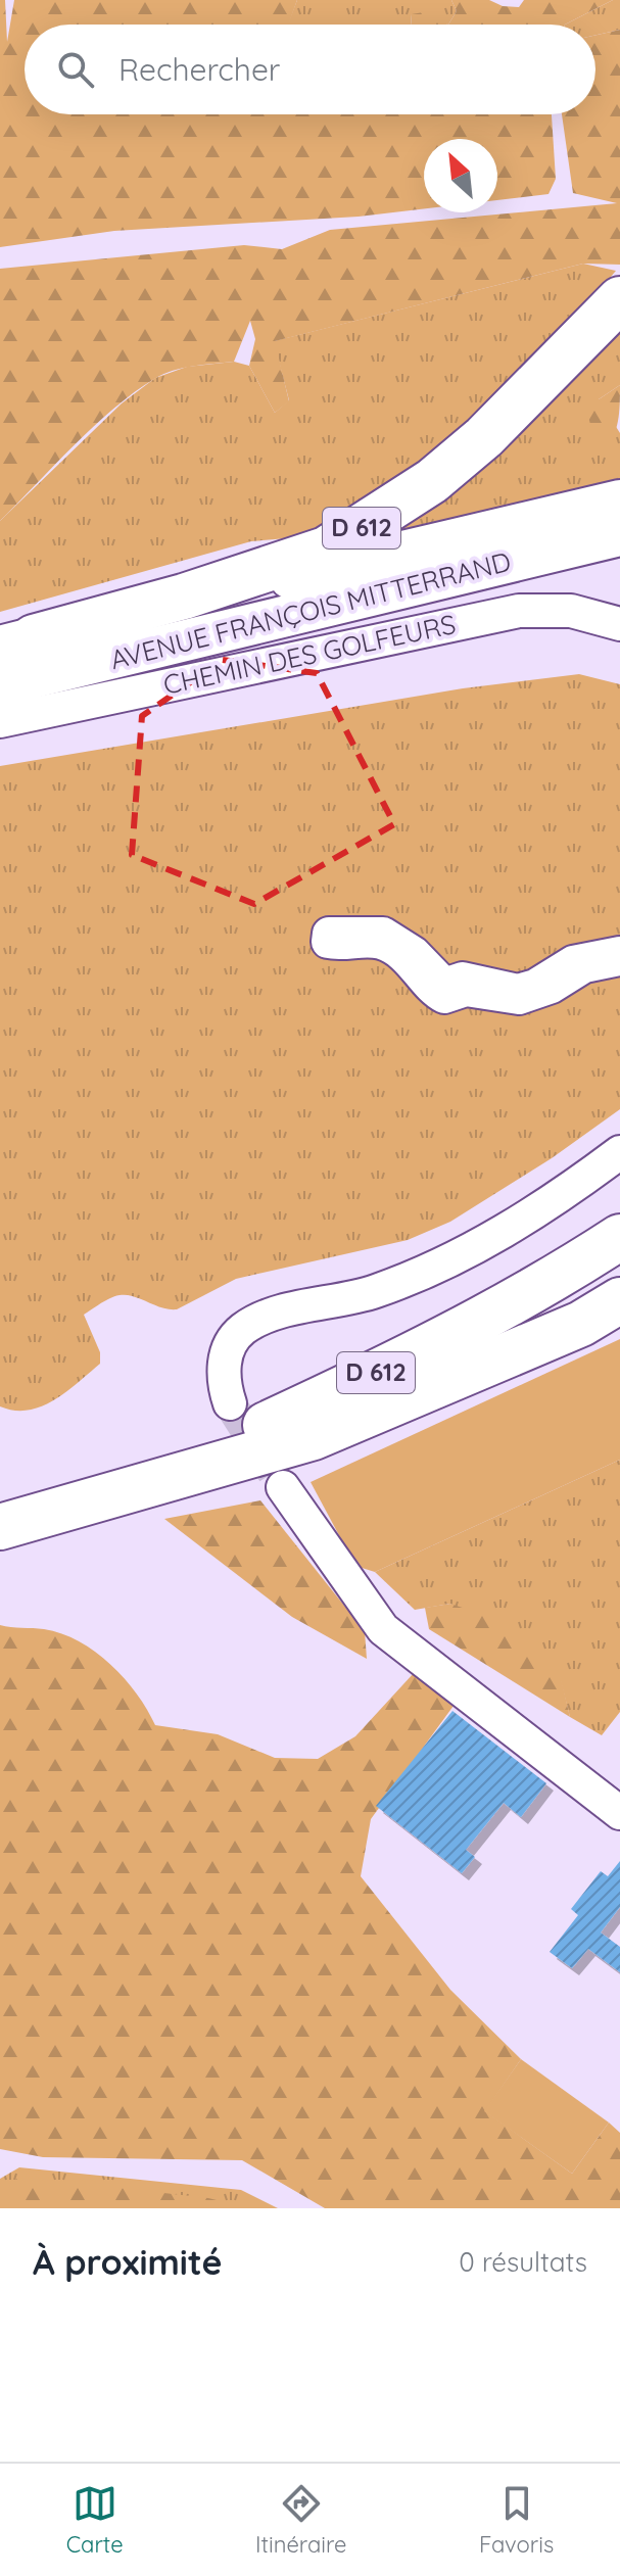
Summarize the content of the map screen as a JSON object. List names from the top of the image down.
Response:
{
  "streets": {
    "highway": ["D 612"],
    "main road": ["AVENUE FRANÇOIS MITTERRAND"],
    "street": ["CHEMIN DES GOLFEURS"]
  },
  "crossings": [
    ["D 612", "AVENUE FRANÇOIS MITTERRAND"]
  ],
  "north": "top left",
  "page": {
    "search": "Rechercher",
    "heading": ["À proximité", "0 résultats"],
    "nav": ["Carte", "Itinéraire", "Favoris"]
  }
}
